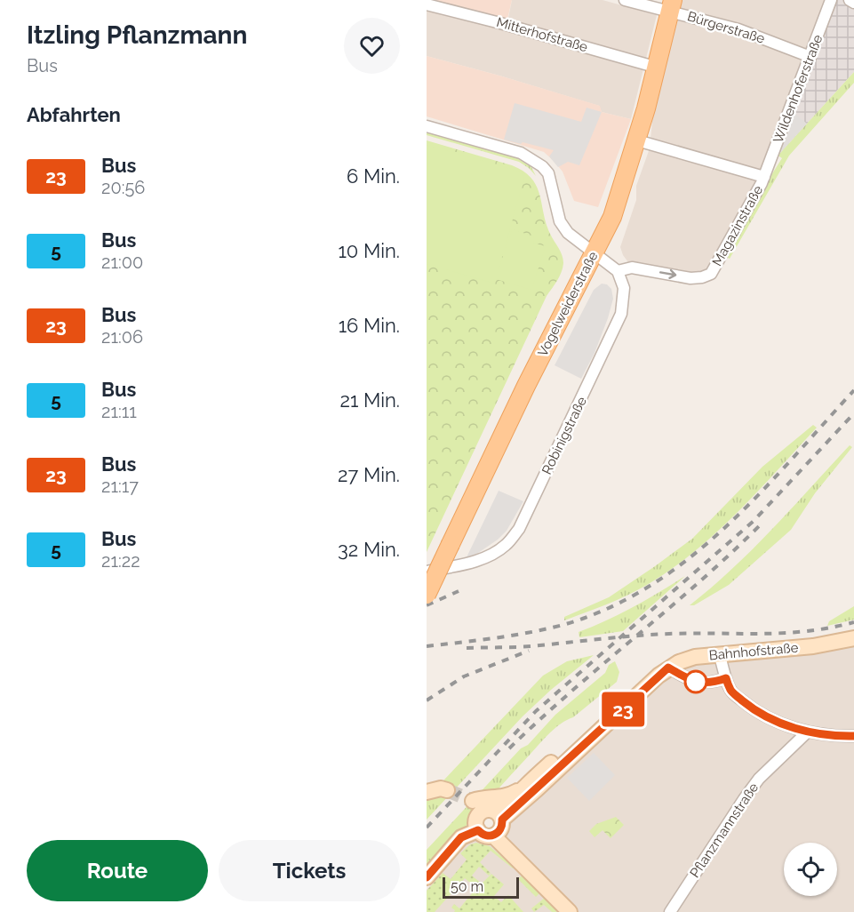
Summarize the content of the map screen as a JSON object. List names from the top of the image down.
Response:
{
  "streets": {
    "main road": ["Vogelweiderstraße", "Bahnhofstraße"],
    "street": [
      "Bürgerstraße",
      "Mitterhofstraße",
      "Wildenhoferstraße",
      "Magazinstraße",
      "Robinigstraße",
      "Pflanzmannstraße"
    ]
  },
  "crossings": [
    ["Bürgerstraße", "Wildenhoferstraße"],
    ["Bürgerstraße", "Vogelweiderstraße"],
    ["Mitterhofstraße", "Vogelweiderstraße"],
    ["Wildenhoferstraße", "Magazinstraße"],
    ["Magazinstraße", "Robinigstraße"]
  ],
  "one_way": ["Magazinstraße"],
  "lines": ["bus line 23"],
  "scale_bar": "50 m",
  "page": {
    "heading": [
      ["Itzling Pflanzmann", "Bus"],
      "Abfahrten"
    ],
    "on_map": "23",
    "list": [
      {
        "mark": "23",
        "name": "Bus",
        "note": "20:56",
        "value": "6 Min."
      },
      {
        "mark": "5",
        "name": "Bus",
        "note": "21:00",
        "value": "10 Min."
      },
      {
        "mark": "23",
        "name": "Bus",
        "note": "21:06",
        "value": "16 Min."
      },
      {
        "mark": "5",
        "name": "Bus",
        "note": "21:11",
        "value": "21 Min."
      },
      {
        "mark": "23",
        "name": "Bus",
        "note": "21:17",
        "value": "27 Min."
      },
      {
        "mark": "5",
        "name": "Bus",
        "note": "21:22",
        "value": "32 Min."
      }
    ],
    "buttons": ["Route", "Tickets"],
    "scale": "50 m"
  }
}
